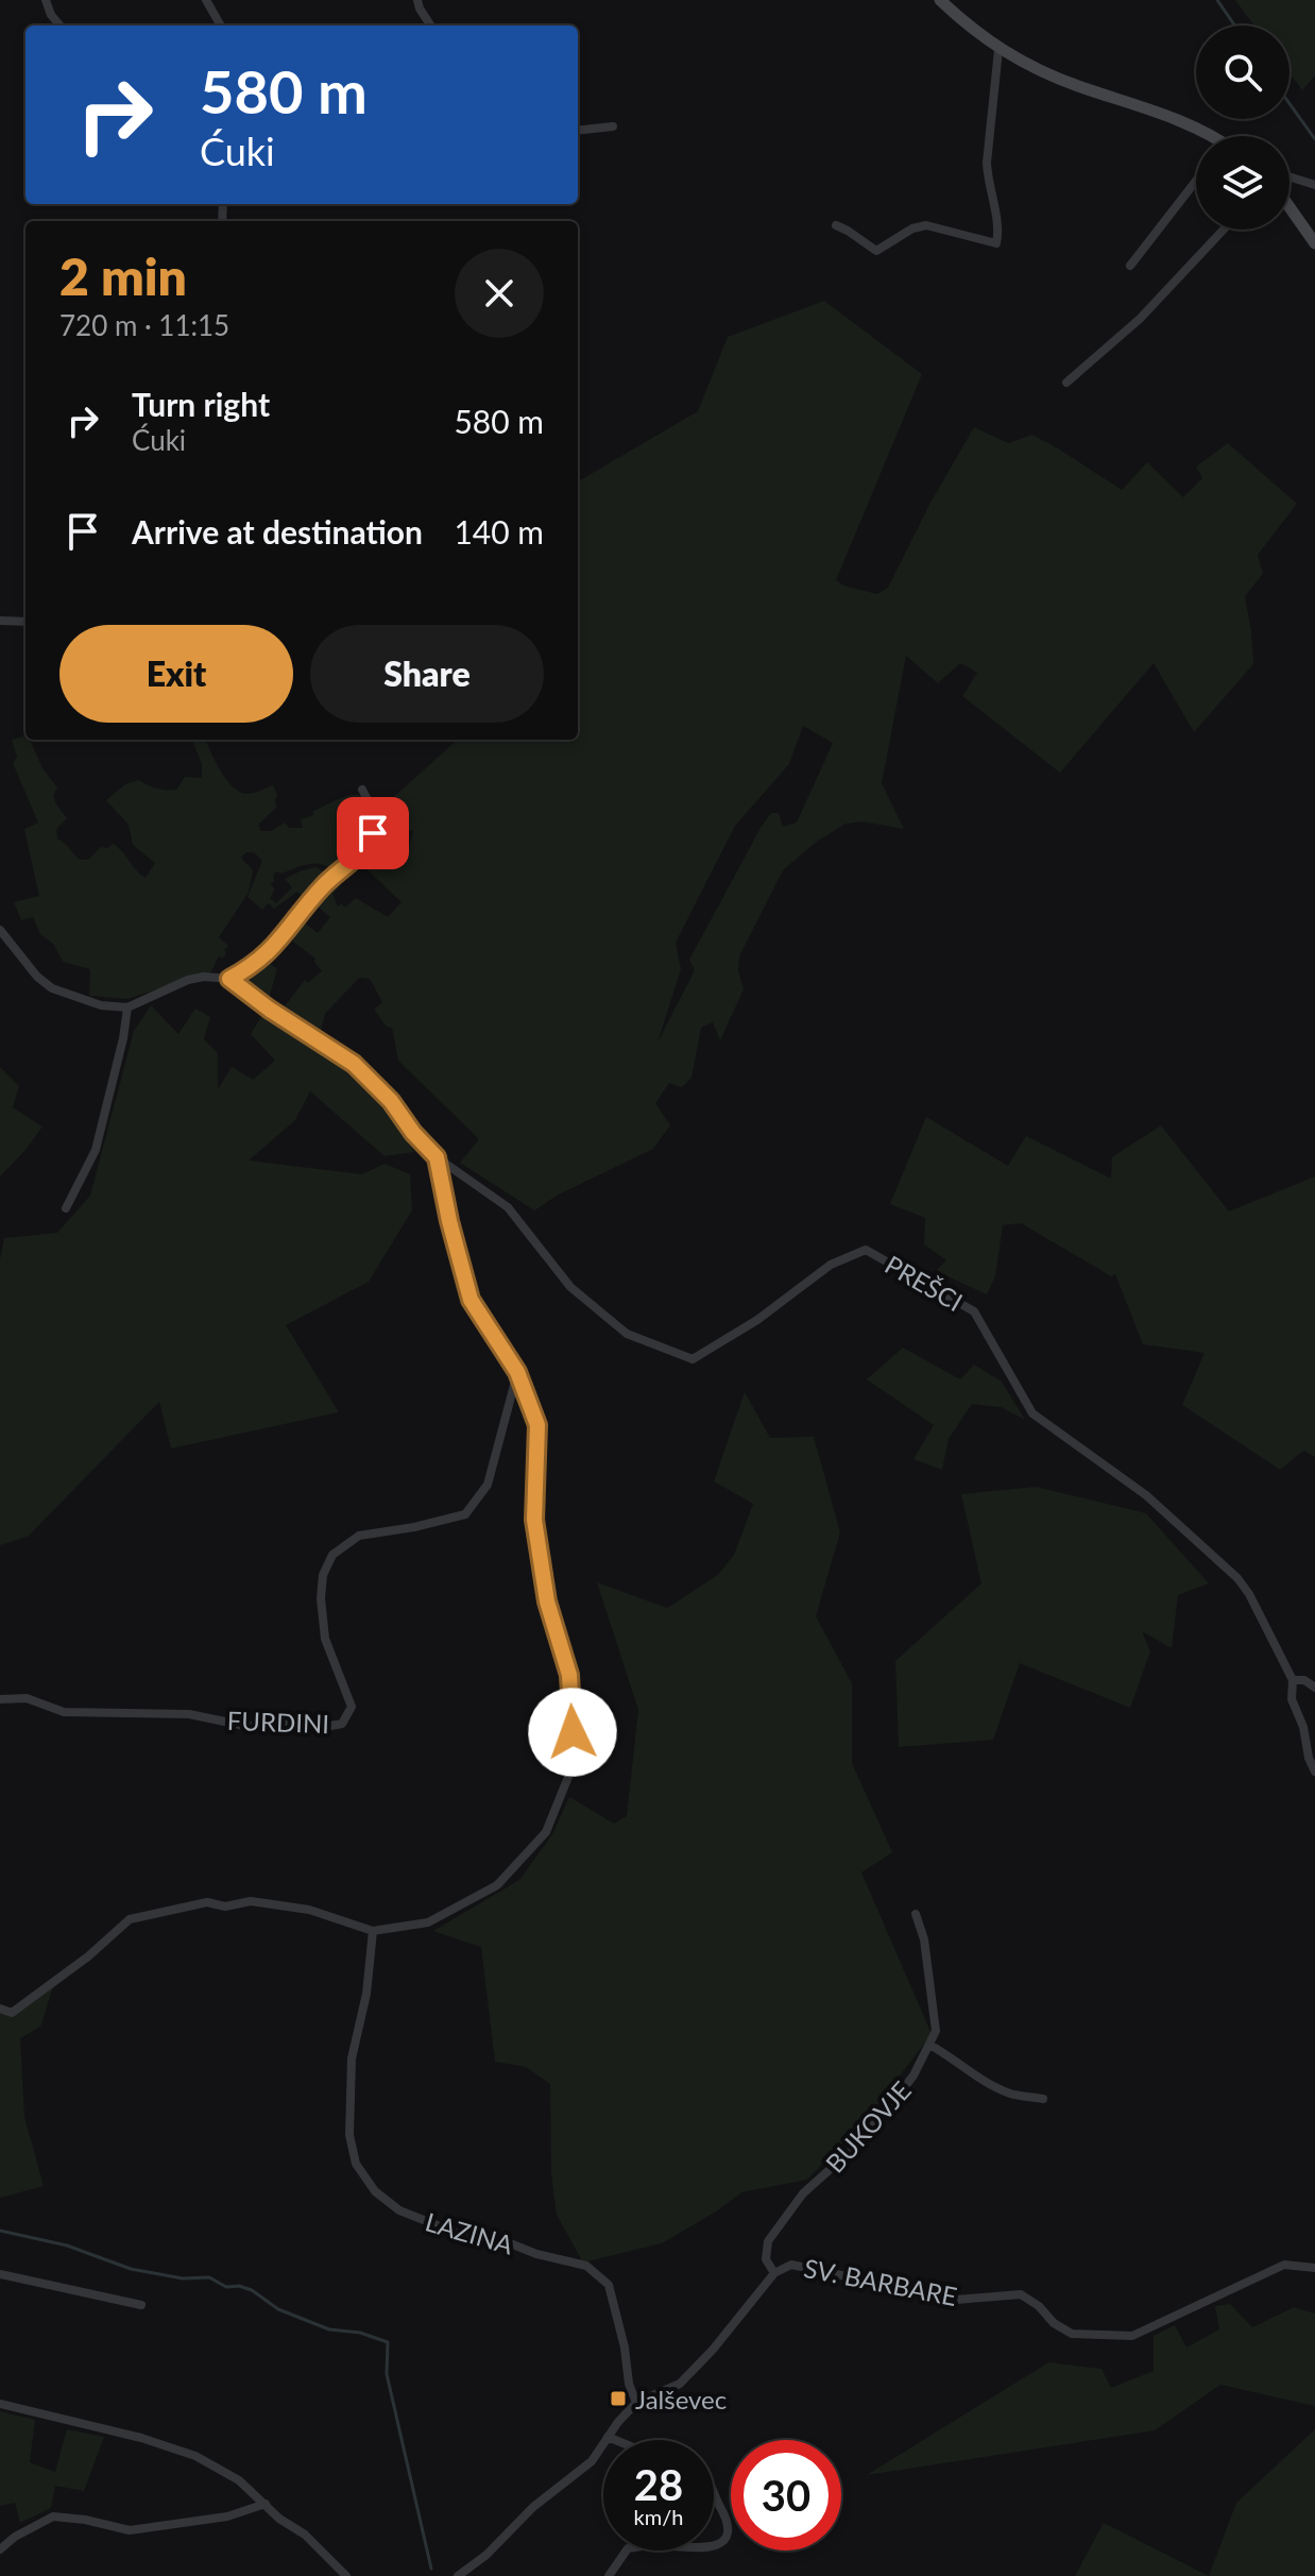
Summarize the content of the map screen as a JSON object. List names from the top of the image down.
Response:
{
  "streets": {
    "street": [
      "PREŠCI",
      "FURDINI",
      "BUKOVJE",
      "LAZINA",
      "SV. BARBARE"
    ]
  },
  "crossings": [
    ["BUKOVJE", "SV. BARBARE"]
  ],
  "places": {
    "transit": ["Jalševec"]
  },
  "page": {
    "turn": ["580 m", "Ćuki"],
    "heading": ["2 min", "720 m · 11:15"],
    "list": [
      {
        "name": "Turn right",
        "note": "Ćuki",
        "value": "580 m"
      },
      {
        "name": "Arrive at destination",
        "value": "140 m"
      }
    ],
    "buttons": ["Exit", "Share"],
    "speed": "28 km/h",
    "limit": "30"
  }
}
